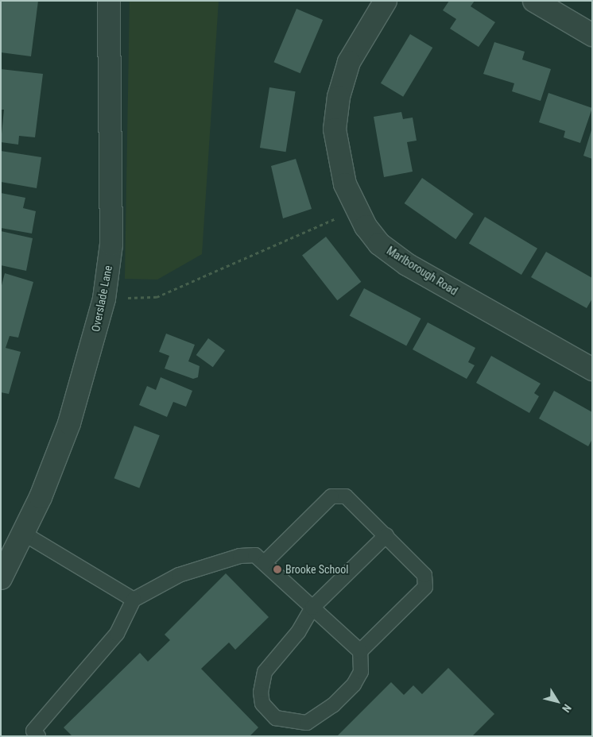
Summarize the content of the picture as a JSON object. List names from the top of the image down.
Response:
{
  "streets": {
    "street": ["Marlborough Road", "Overslade Lane"]
  },
  "places": ["Brooke School"],
  "north": "bottom right"
}
